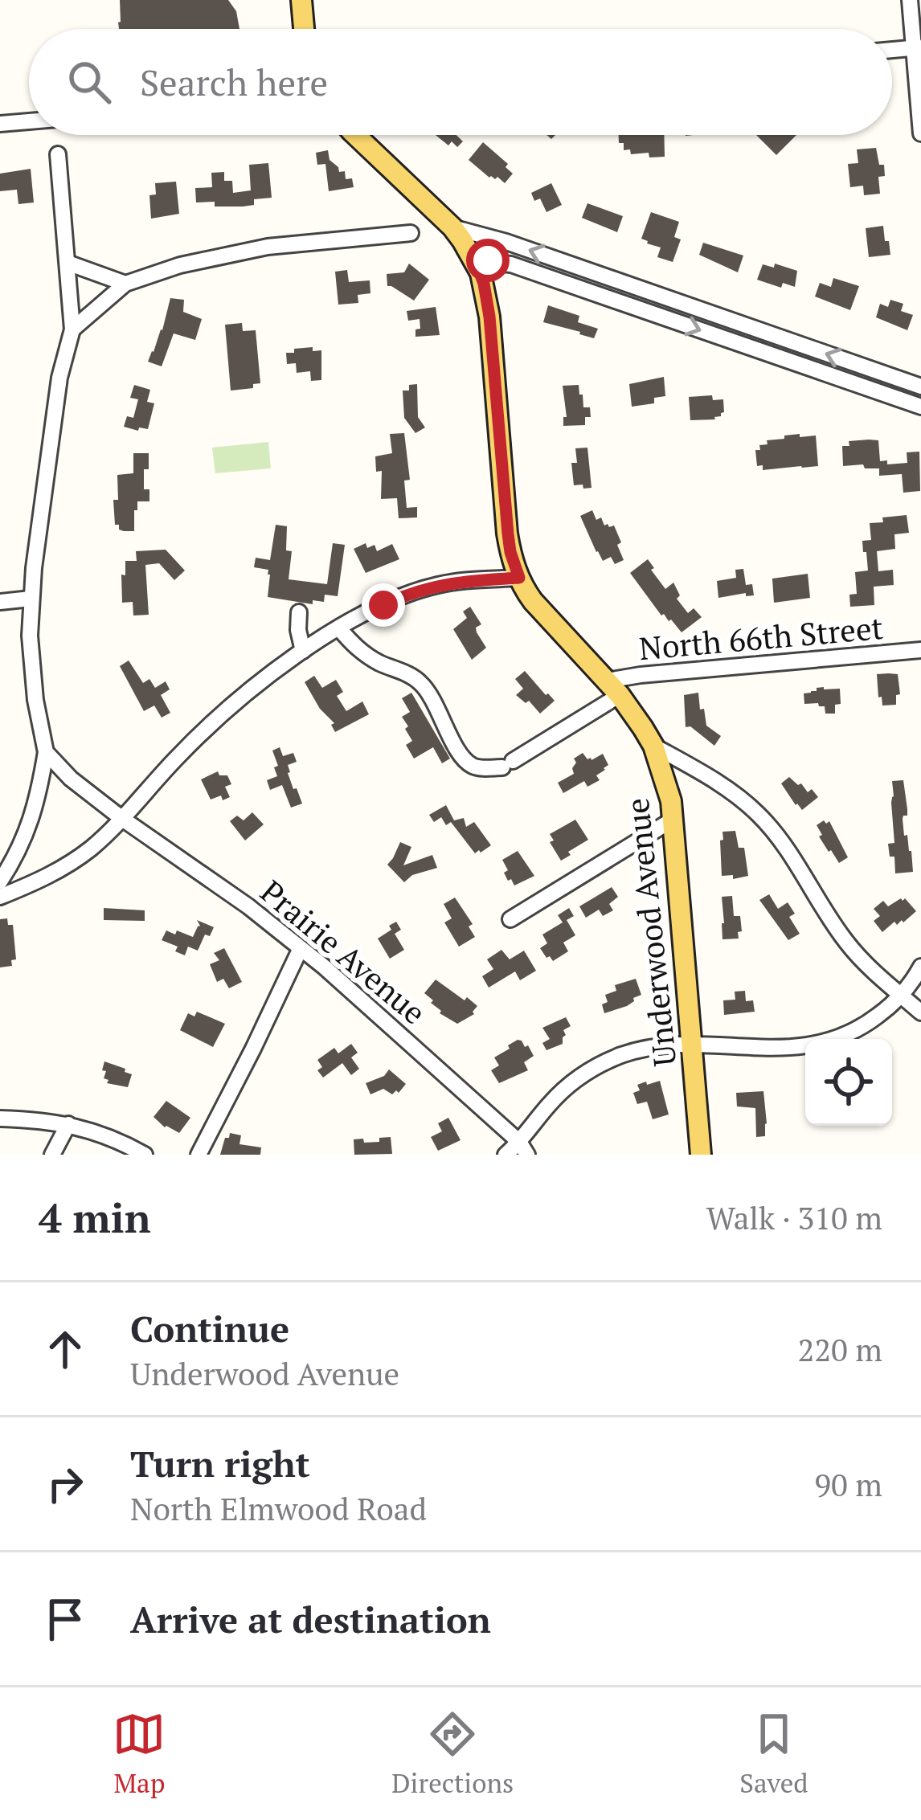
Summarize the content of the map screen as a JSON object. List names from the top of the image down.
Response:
{
  "streets": {
    "main road": ["Underwood Avenue"],
    "street": ["North 66th Street", "Prairie Avenue"]
  },
  "crossings": [
    ["North 66th Street", "Underwood Avenue"]
  ],
  "page": {
    "search": "Search here",
    "heading": ["4 min", "Walk · 310 m"],
    "list": [
      ["Continue", "Underwood Avenue", "220 m"],
      ["Turn right", "North Elmwood Road", "90 m"],
      "Arrive at destination"
    ],
    "nav": ["Map", "Directions", "Saved"]
  }
}
